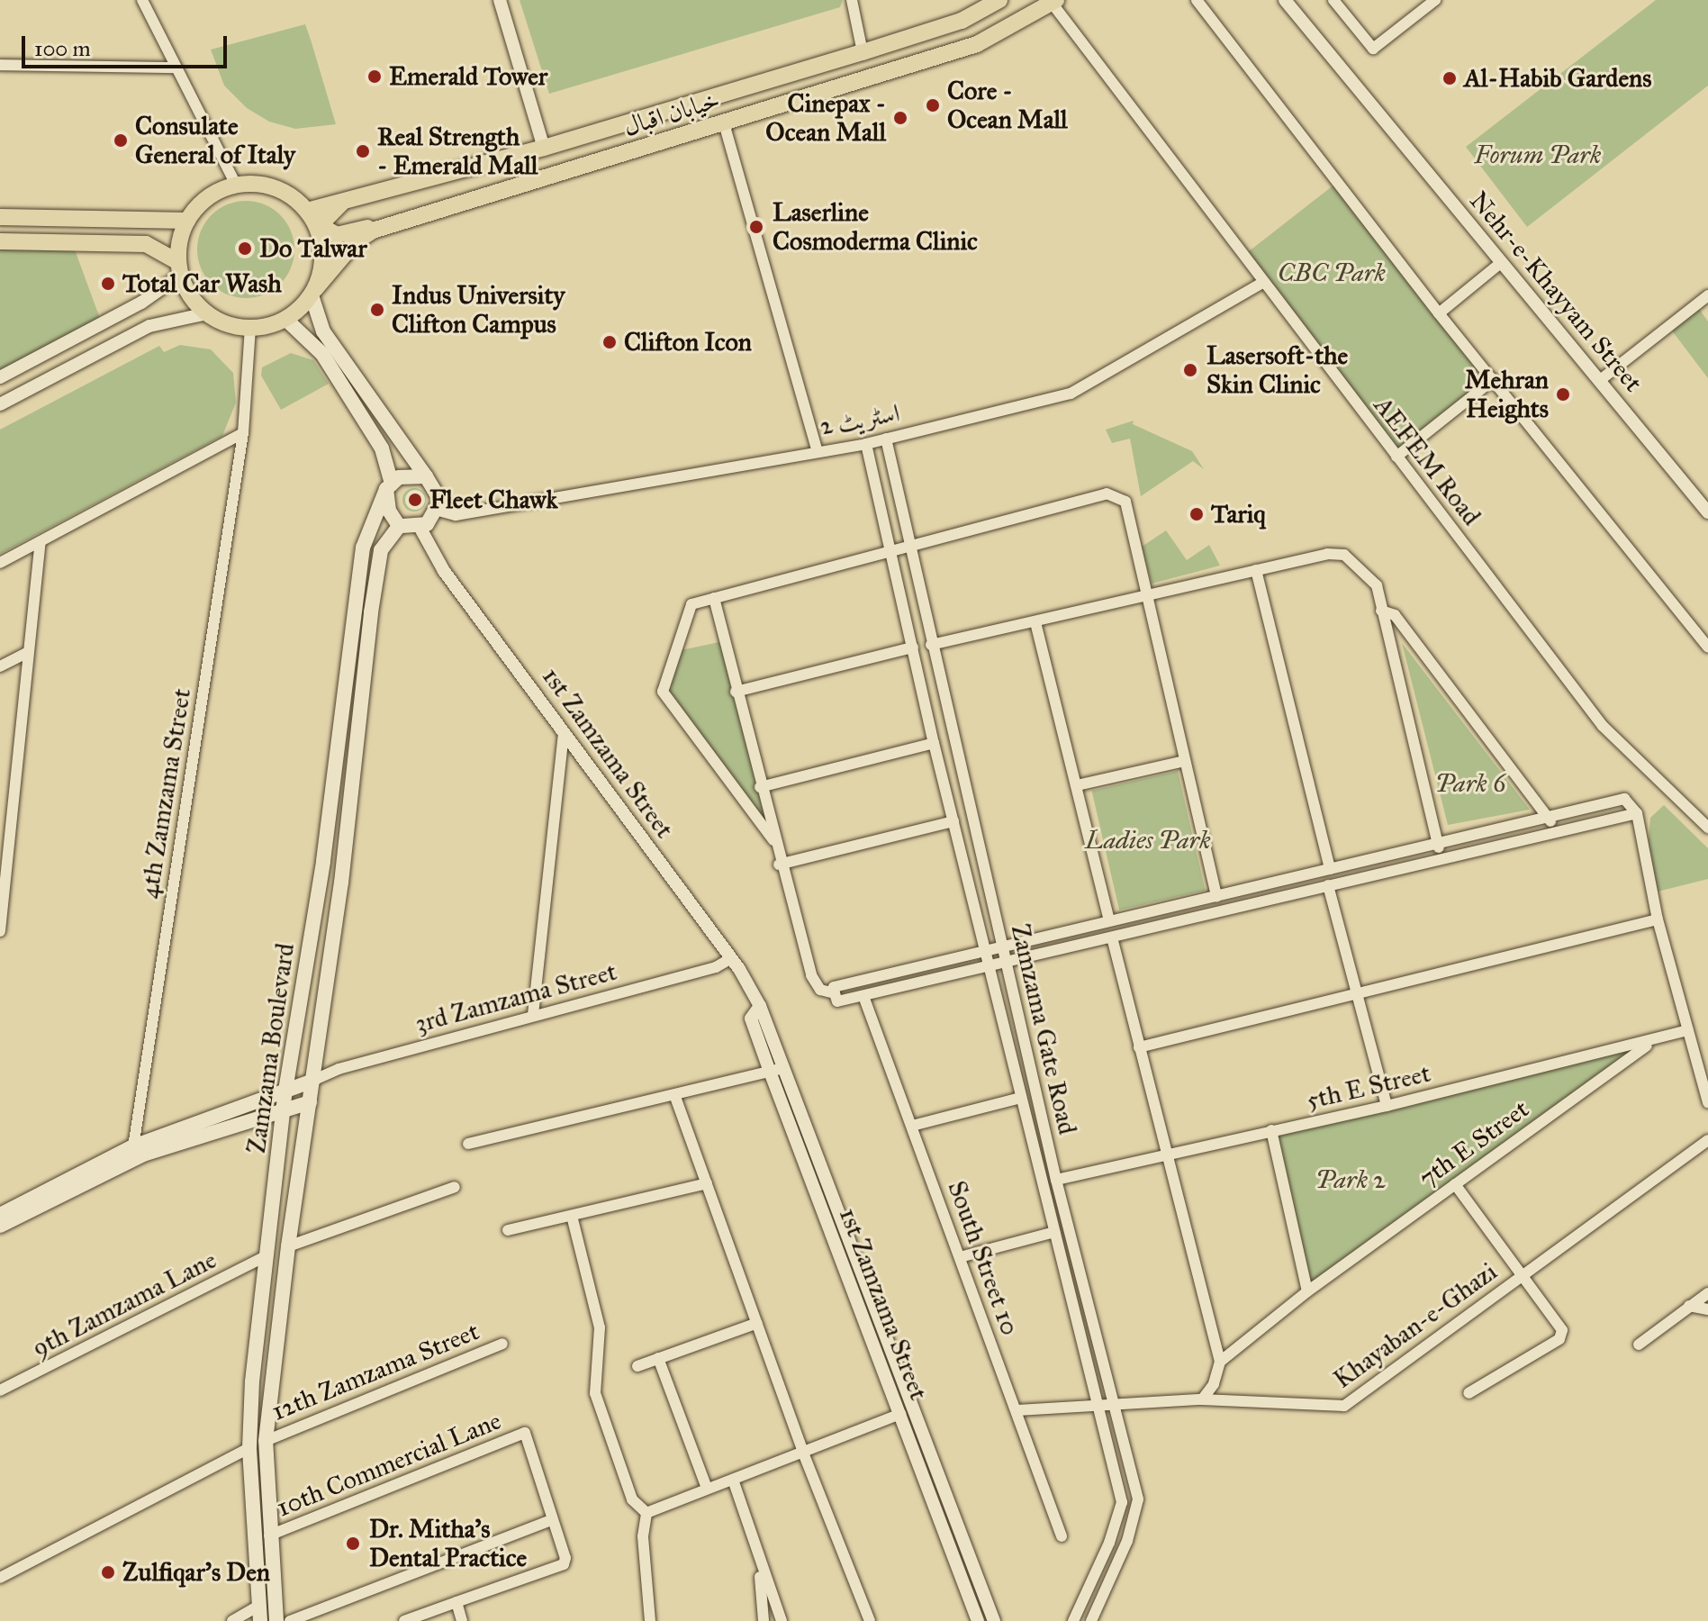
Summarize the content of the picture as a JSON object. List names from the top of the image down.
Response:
{
  "streets": {
    "main road": ["خیابان اقبال", "Zamzama Boulevard"],
    "street": [
      "Nehr-e-Khayyam Street",
      "اسٹریٹ 2",
      "AEFEM Road",
      "1st Zamzama Street",
      "4th Zamzama Street",
      "3rd Zamzama Street",
      "Zamzama Gate Road",
      "5th E Street",
      "7th E Street",
      "South Street 10",
      "9th Zamzama Lane",
      "Khayaban-e-Ghazi",
      "12th Zamzama Street",
      "10th Commercial Lane"
    ]
  },
  "crossings": [
    ["خیابان اقبال", "AEFEM Road"],
    ["خیابان اقبال", "4th Zamzama Street"],
    ["اسٹریٹ 2", "AEFEM Road"],
    ["اسٹریٹ 2", "1st Zamzama Street"],
    ["اسٹریٹ 2", "Zamzama Gate Road"],
    ["اسٹریٹ 2", "Zamzama Boulevard"],
    ["1st Zamzama Street", "3rd Zamzama Street"],
    ["1st Zamzama Street", "Zamzama Boulevard"],
    ["3rd Zamzama Street", "Zamzama Boulevard"],
    ["Zamzama Gate Road", "5th E Street"],
    ["Zamzama Gate Road", "Khayaban-e-Ghazi"],
    ["Zamzama Boulevard", "9th Zamzama Lane"],
    ["Zamzama Boulevard", "12th Zamzama Street"],
    ["Zamzama Boulevard", "10th Commercial Lane"],
    ["5th E Street", "7th E Street"],
    ["South Street 10", "Khayaban-e-Ghazi"]
  ],
  "parks": [
    "Forum Park",
    "CBC Park",
    "Park 6",
    "Ladies Park",
    "Park 2"
  ],
  "places": [
    "Emerald Tower",
    "Al-Habib Gardens",
    "Core - Ocean Mall",
    "Cinepax - Ocean Mall",
    "Consulate General of Italy",
    "Real Strength - Emerald Mall",
    "Laserline Cosmoderma Clinic",
    "Do Talwar",
    "Total Car Wash",
    "Indus University Clifton Campus",
    "Clifton Icon",
    "Lasersoft-the Skin Clinic",
    "Mehran Heights",
    "Fleet Chawk",
    "Tariq",
    "Dr. Mitha's Dental Practice",
    "Zulfiqar's Den"
  ],
  "scale_bar": "100 m"
}
